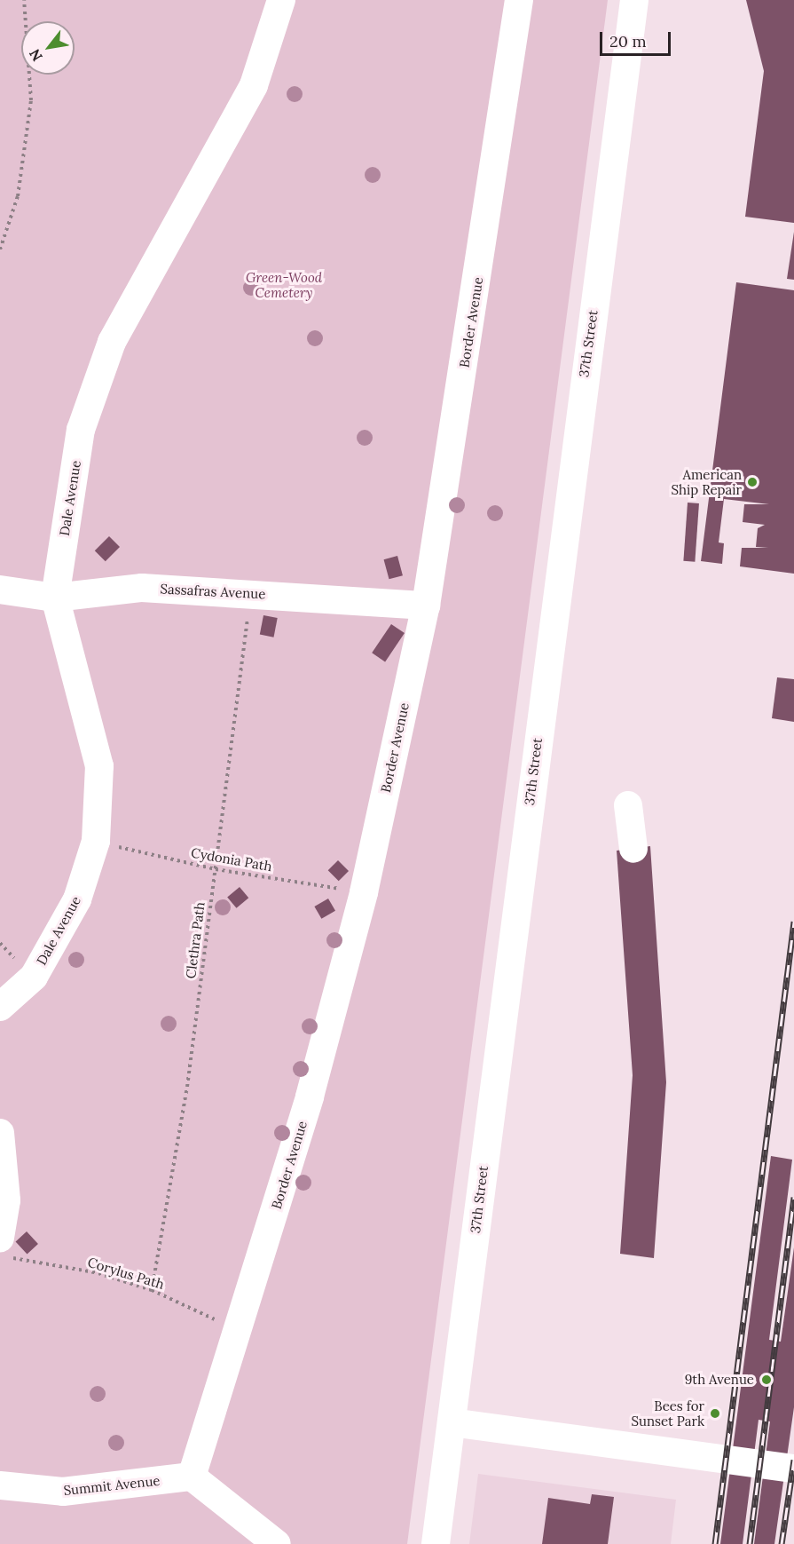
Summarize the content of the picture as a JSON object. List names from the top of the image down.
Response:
{
  "streets": {
    "street": [
      "Border Avenue",
      "37th Street",
      "Dale Avenue",
      "Sassafras Avenue",
      "Summit Avenue"
    ],
    "path": ["Cydonia Path", "Clethra Path", "Corylus Path"]
  },
  "crossings": [
    ["Border Avenue", "Sassafras Avenue"],
    ["Border Avenue", "Cydonia Path"],
    ["Border Avenue", "Corylus Path"],
    ["Border Avenue", "Summit Avenue"],
    ["Dale Avenue", "Sassafras Avenue"],
    ["Dale Avenue", "Cydonia Path"],
    ["Sassafras Avenue", "Clethra Path"],
    ["Cydonia Path", "Clethra Path"],
    ["Clethra Path", "Corylus Path"]
  ],
  "parks": ["Green-Wood Cemetery"],
  "places": ["American Ship Repair", "9th Avenue", "Bees for Sunset Park"],
  "scale_bar": "20 m",
  "north": "bottom left"
}
